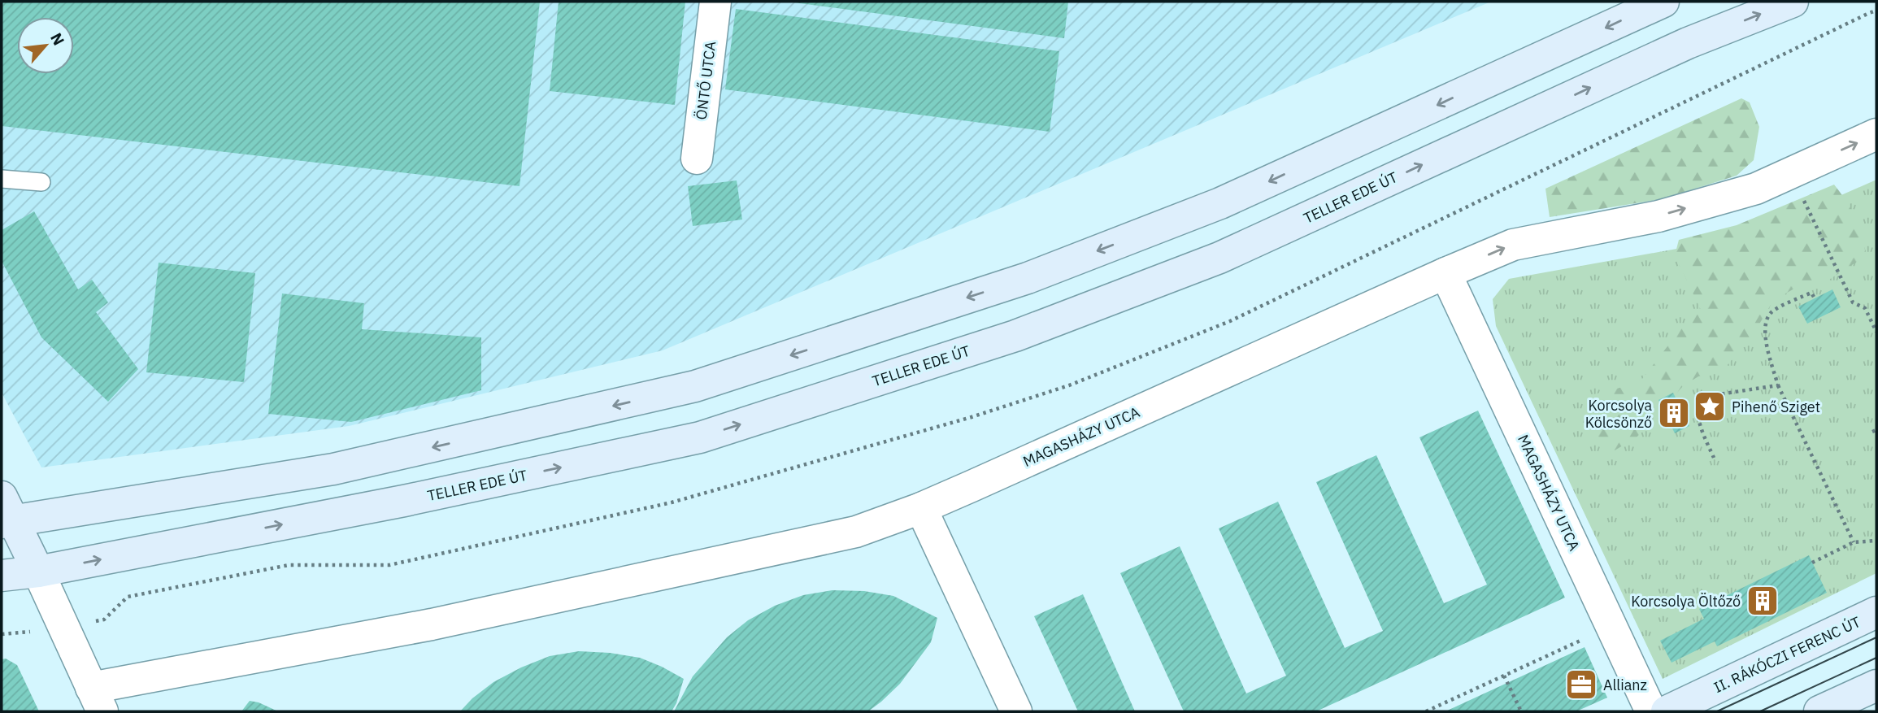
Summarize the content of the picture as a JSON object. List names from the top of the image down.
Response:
{
  "streets": {
    "main road": ["TELLER EDE ÚT", "II. RÁKÓCZI FERENC ÚT"],
    "street": ["ÖNTŐ UTCA", "MAGASHÁZY UTCA"]
  },
  "places": {
    "place": ["Pihenő Sziget"],
    "building": ["Korcsolya Kölcsönző", "Korcsolya Öltőző"],
    "office": ["Allianz"]
  },
  "north": "top right"
}
